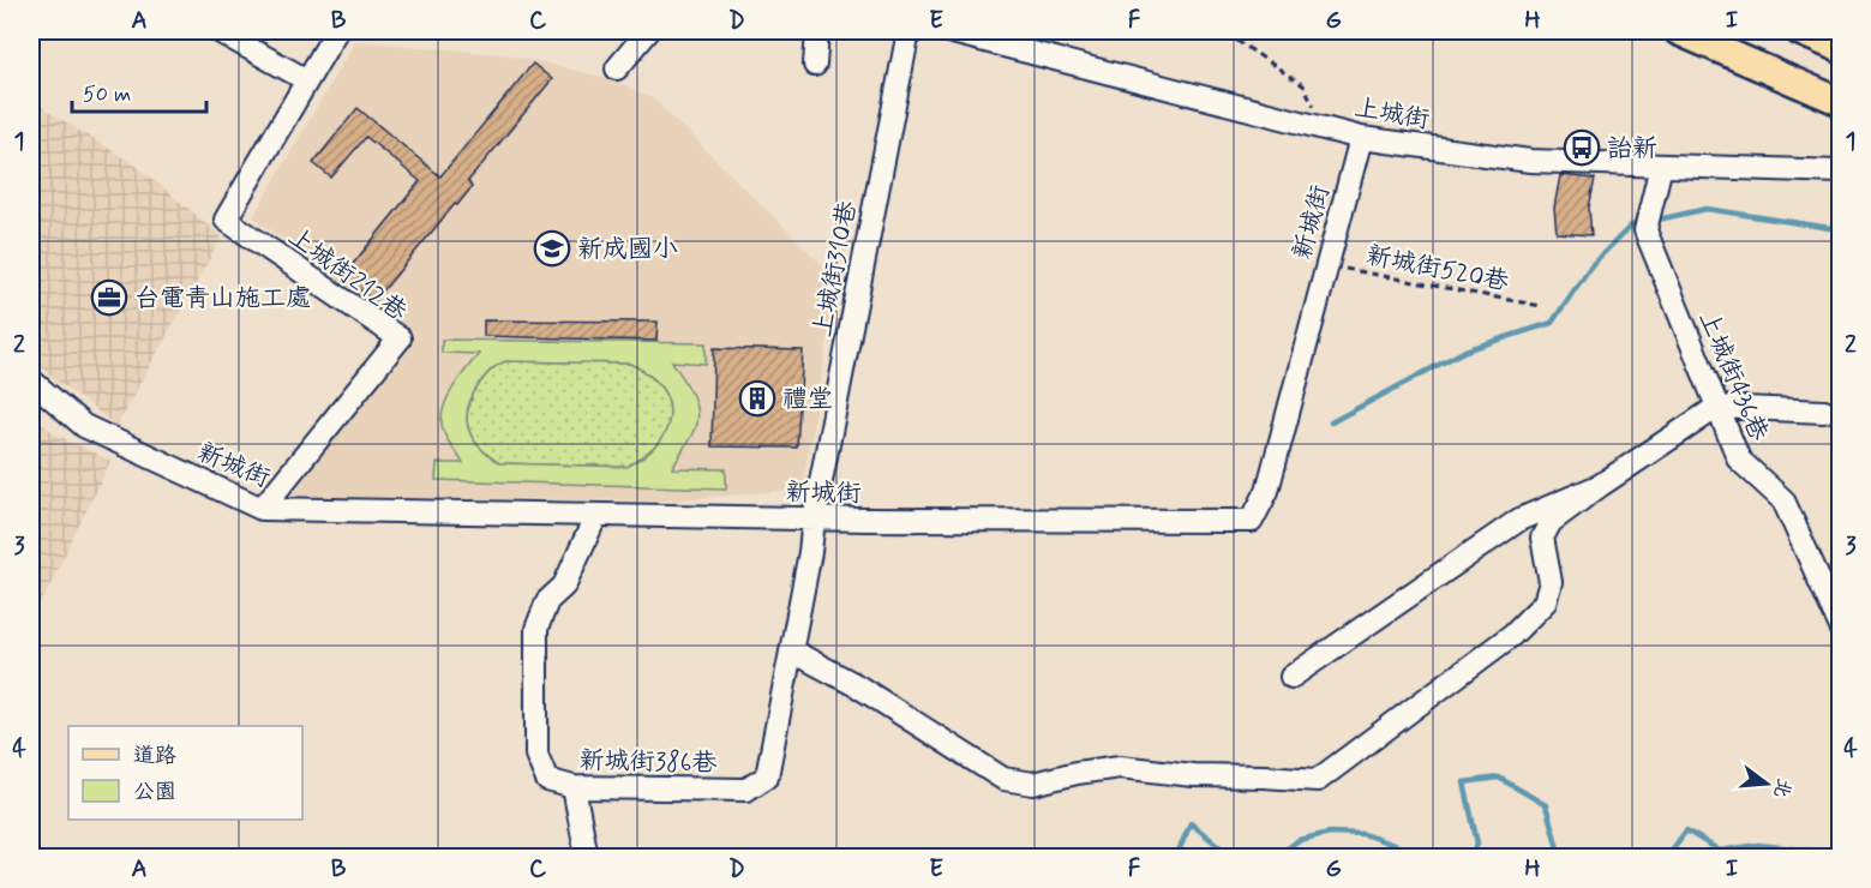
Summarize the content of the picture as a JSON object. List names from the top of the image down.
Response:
{
  "streets": {
    "street": [
      "上城街",
      "新城街",
      "上城街310巷",
      "上城街212巷",
      "上城街436巷",
      "新城街386巷"
    ],
    "path": ["新城街520巷"]
  },
  "crossings": [
    ["上城街", "新城街"],
    ["上城街", "上城街436巷"],
    ["新城街", "新城街520巷"],
    ["新城街", "上城街310巷"],
    ["新城街", "上城街212巷"],
    ["新城街", "新城街386巷"],
    ["上城街310巷", "新城街386巷"]
  ],
  "places": {
    "bus stop": ["詒新"],
    "school or university": ["新成國小"],
    "office": ["台電青山施工處"],
    "building": ["禮堂"]
  },
  "legend": ["道路", "公園"],
  "scale_bar": "50 m",
  "north": "right",
  "grid": {
    "columns": [
      "A",
      "B",
      "C",
      "D",
      "E",
      "F",
      "G",
      "H",
      "I"
    ],
    "rows": [
      "1",
      "2",
      "3",
      "4"
    ]
  }
}
